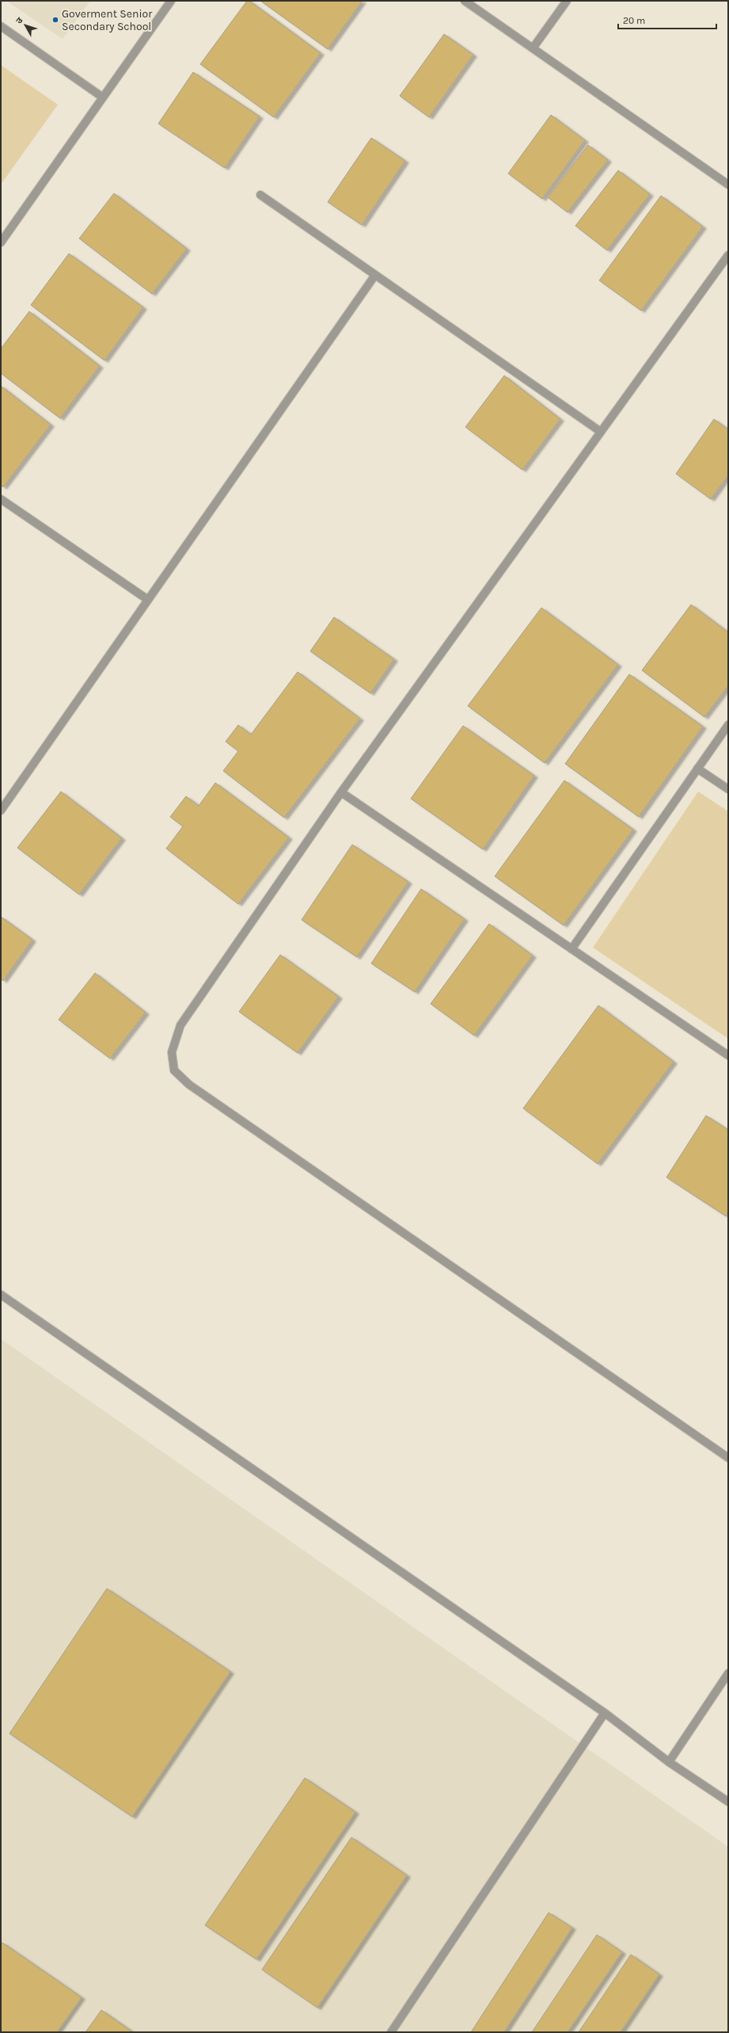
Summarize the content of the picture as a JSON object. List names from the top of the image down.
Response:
{
  "places": ["Goverment Senior Secondary School"],
  "scale_bar": "20 m",
  "north": "top left"
}
